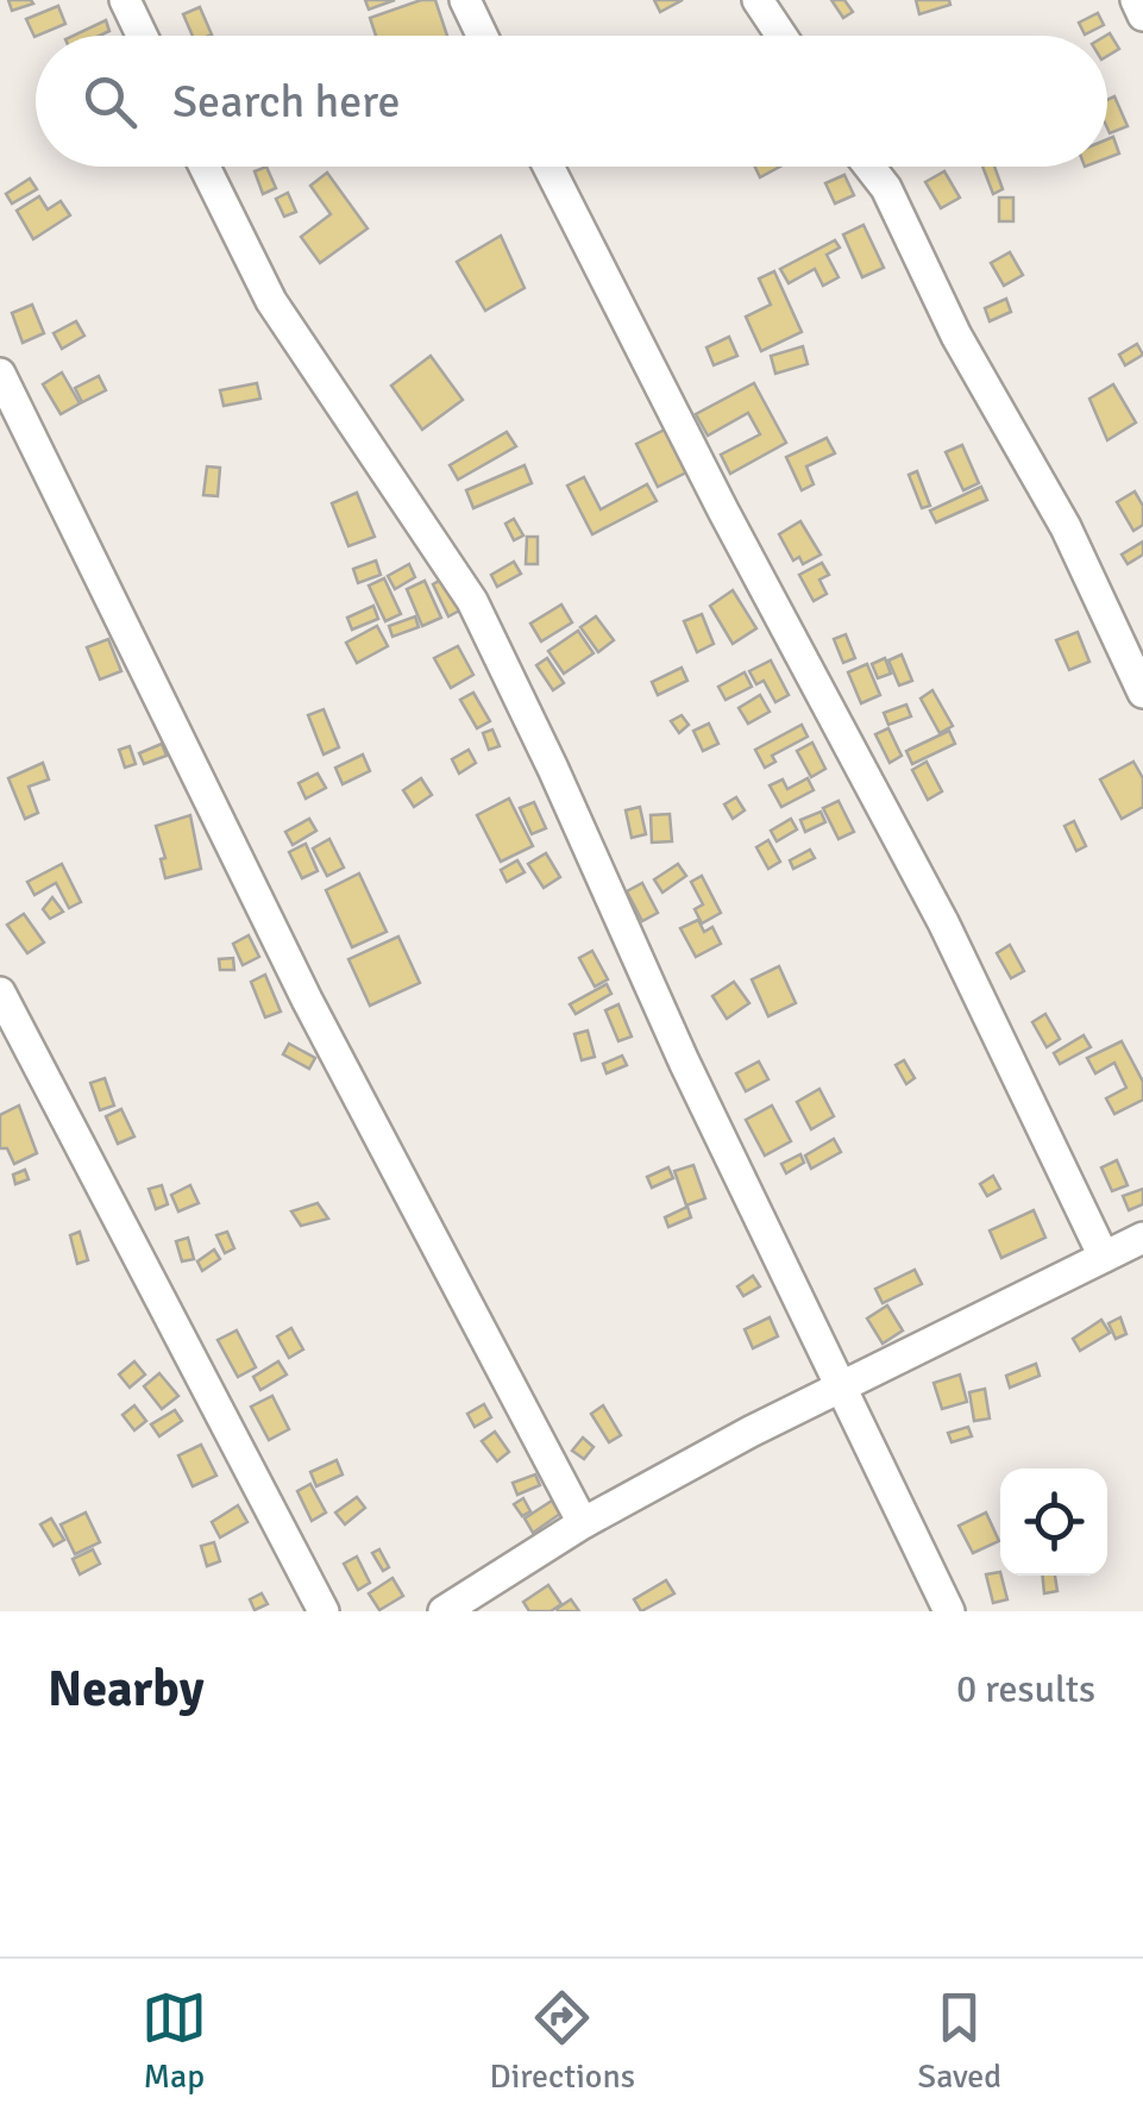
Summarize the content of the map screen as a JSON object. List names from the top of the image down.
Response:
{
  "page": {
    "search": "Search here",
    "heading": ["Nearby", "0 results"],
    "nav": ["Map", "Directions", "Saved"]
  }
}
